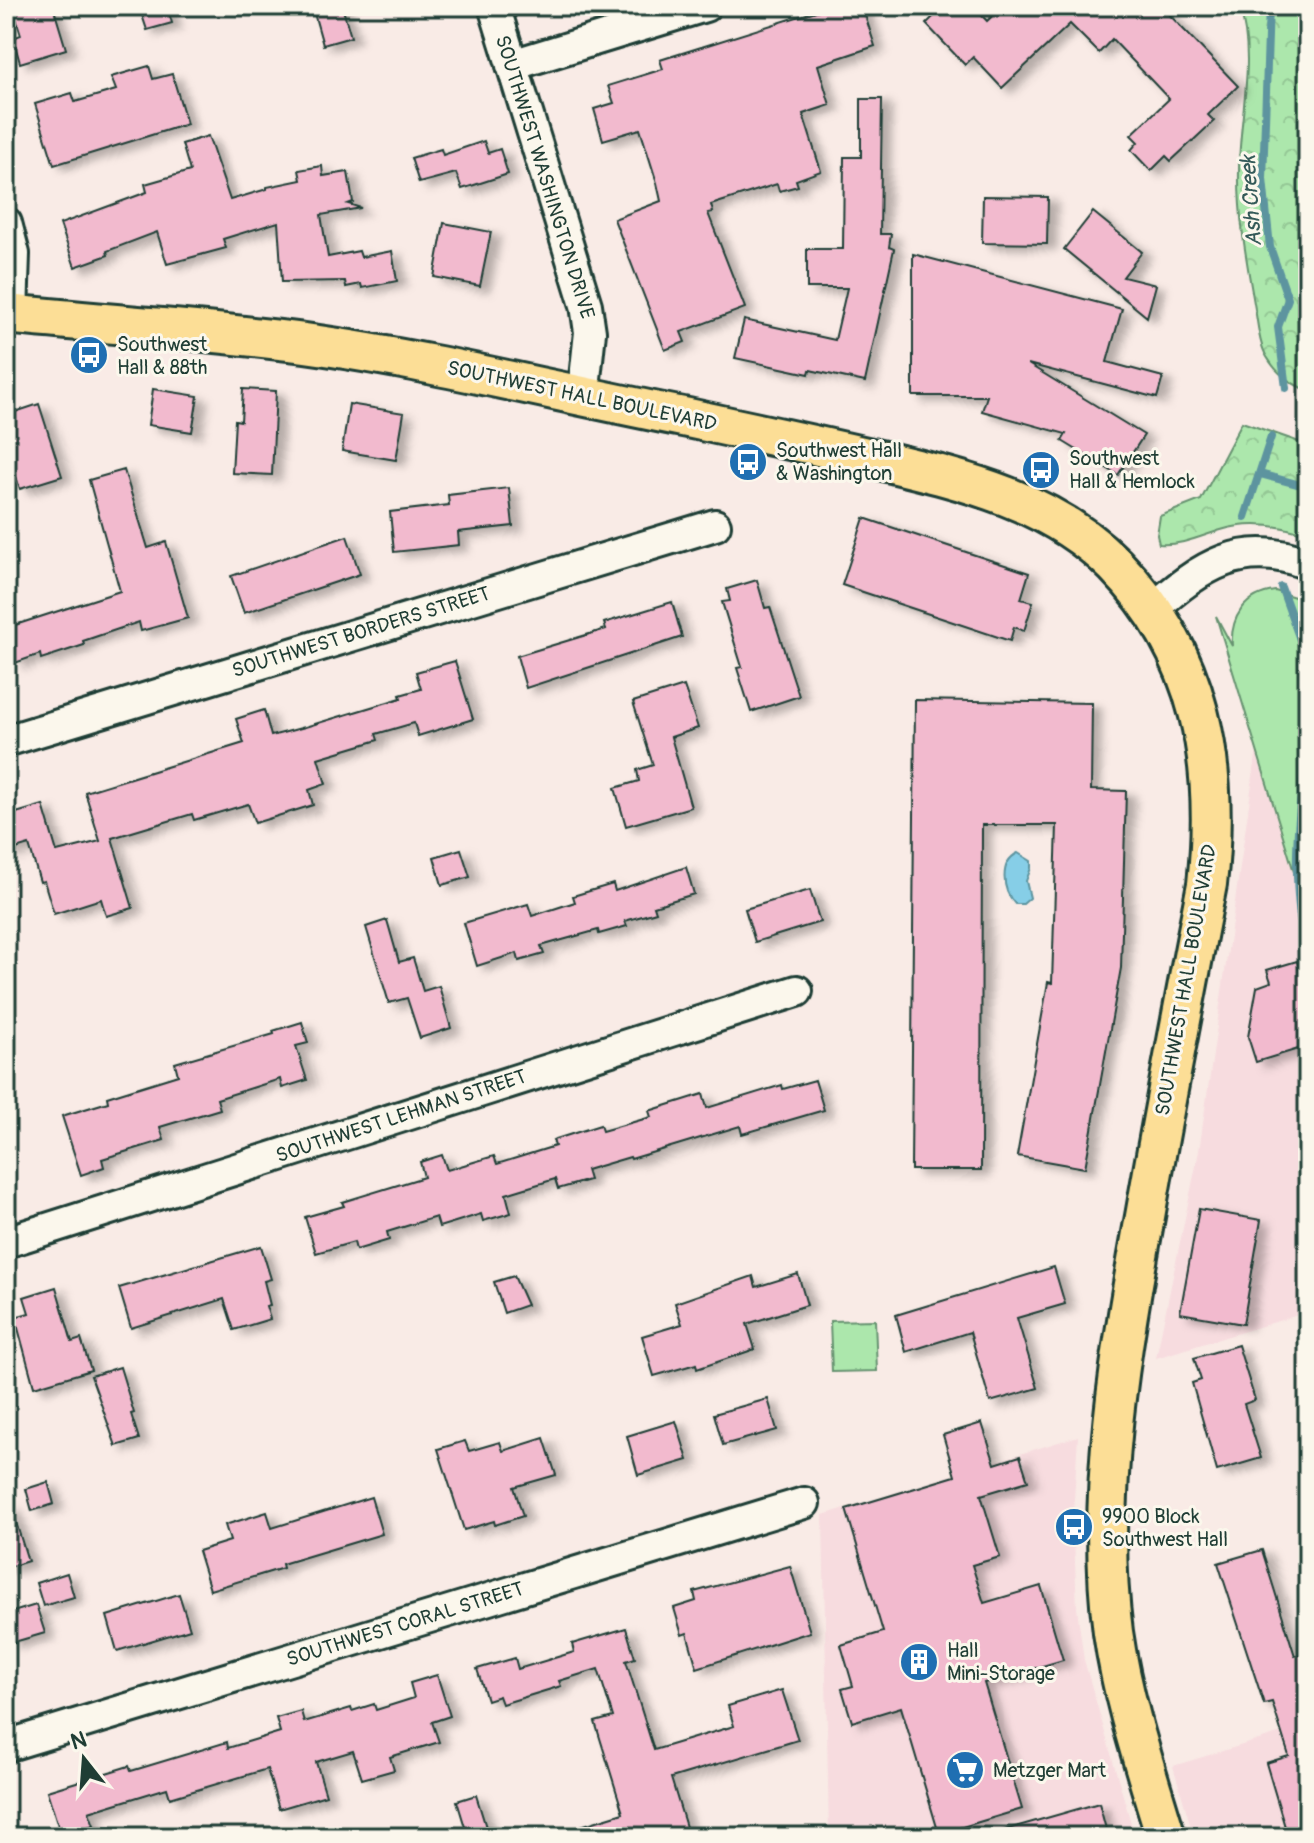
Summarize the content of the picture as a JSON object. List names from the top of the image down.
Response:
{
  "streets": {
    "main road": ["SOUTHWEST HALL BOULEVARD"],
    "street": [
      "SOUTHWEST WASHINGTON DRIVE",
      "SOUTHWEST BORDERS STREET",
      "SOUTHWEST LEHMAN STREET",
      "SOUTHWEST CORAL STREET"
    ]
  },
  "crossings": [
    ["SOUTHWEST WASHINGTON DRIVE", "SOUTHWEST HALL BOULEVARD"]
  ],
  "water": ["Ash Creek"],
  "places": {
    "bus stop": [
      "Southwest Hall & 88th",
      "Southwest Hall & Washington",
      "Southwest Hall & Hemlock",
      "9900 Block Southwest Hall"
    ],
    "building": ["Hall Mini-Storage"],
    "supermarket": ["Metzger Mart"]
  },
  "north": "top"
}
